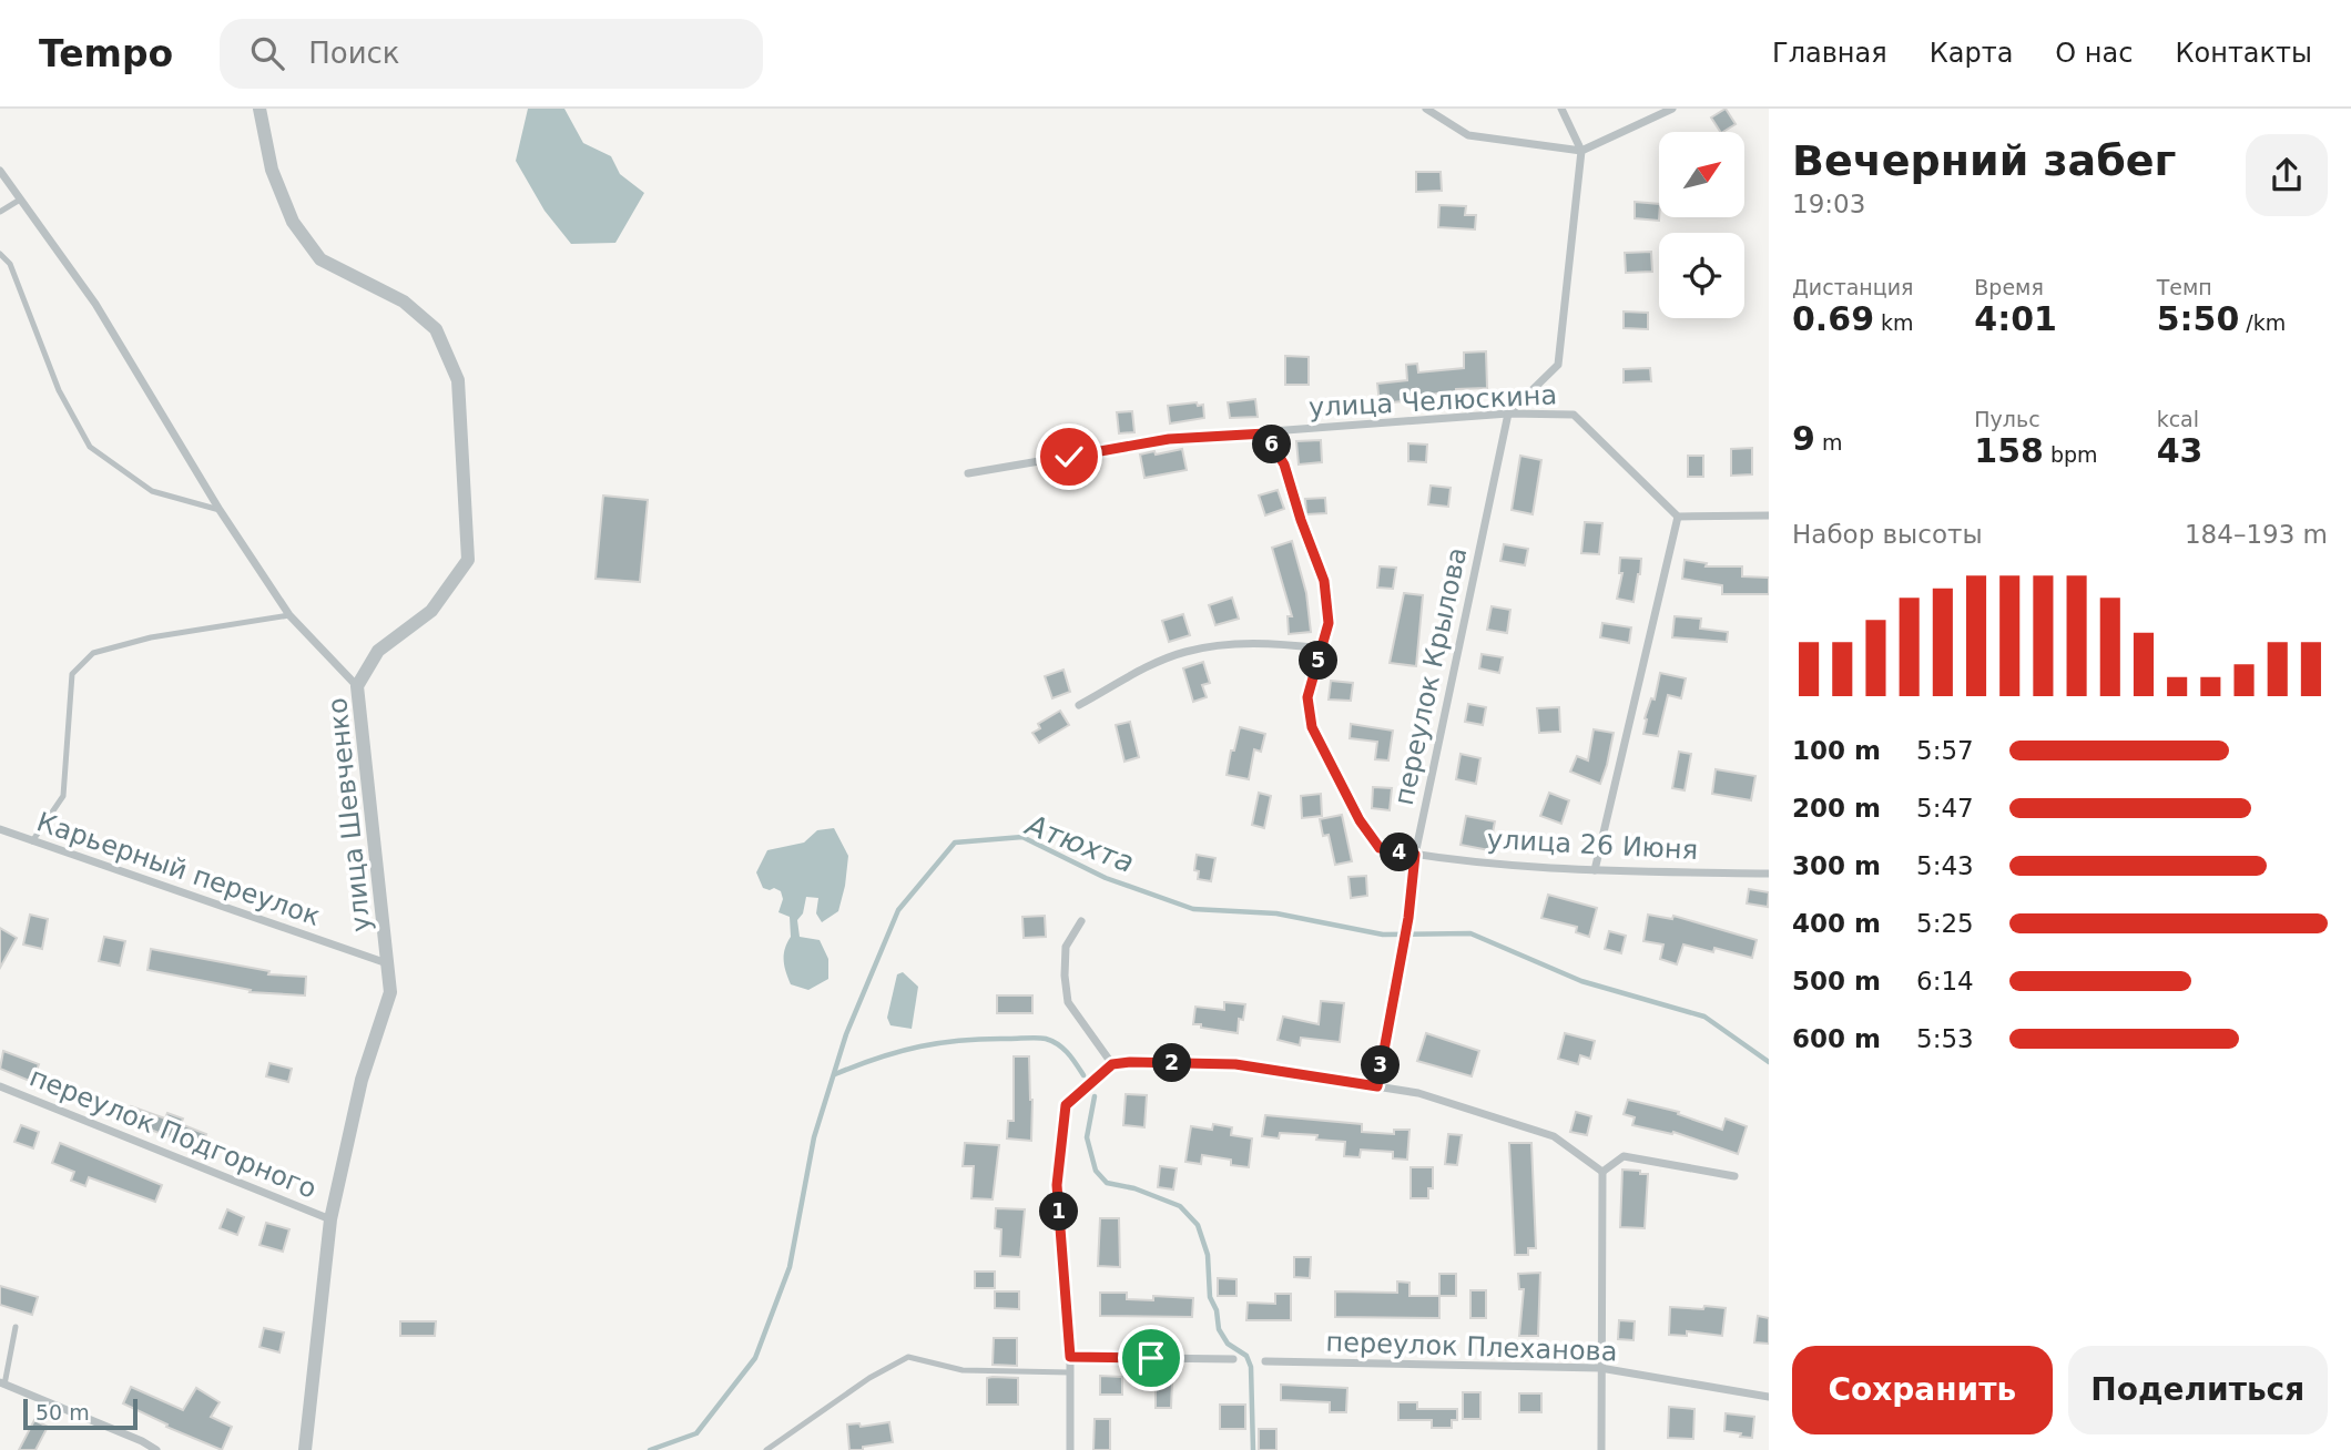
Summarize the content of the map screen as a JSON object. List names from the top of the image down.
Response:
{
  "streets": {
    "street": [
      "улица Челюскина",
      "переулок Крылова",
      "улица Шевченко",
      "улица 26 Июня",
      "Карьерный переулок",
      "переулок Подгорного",
      "переулок Плеханова"
    ]
  },
  "crossings": [
    ["улица Челюскина", "переулок Крылова"],
    ["переулок Крылова", "улица 26 Июня"],
    ["улица Шевченко", "Карьерный переулок"],
    ["улица Шевченко", "переулок Подгорного"]
  ],
  "water": ["Атюхта"],
  "scale_bar": "50 m",
  "north": "top right",
  "page": {
    "header": "Tempo",
    "search": "Поиск",
    "nav": [
      "Главная",
      "Карта",
      "О нас",
      "Контакты"
    ],
    "heading": ["Вечерний забег", "19:03"],
    "stats": [
      ["Дистанция", "0.69 km"],
      ["Время", "4:01"],
      ["Темп", "5:50 /km"],
      ["9 m"],
      ["Пульс", "158 bpm"],
      ["kcal", "43"]
    ],
    "pins": [
      "6",
      "5",
      "4",
      "2",
      "3",
      "1"
    ],
    "chart": ["Набор высоты", "184–193 m"],
    "list": [
      {
        "name": "100 m",
        "note": "5:57"
      },
      {
        "name": "200 m",
        "note": "5:47"
      },
      {
        "name": "300 m",
        "note": "5:43"
      },
      {
        "name": "400 m",
        "note": "5:25"
      },
      {
        "name": "500 m",
        "note": "6:14"
      },
      {
        "name": "600 m",
        "note": "5:53"
      }
    ],
    "buttons": ["Сохранить", "Поделиться"],
    "scale": "50 m"
  }
}
